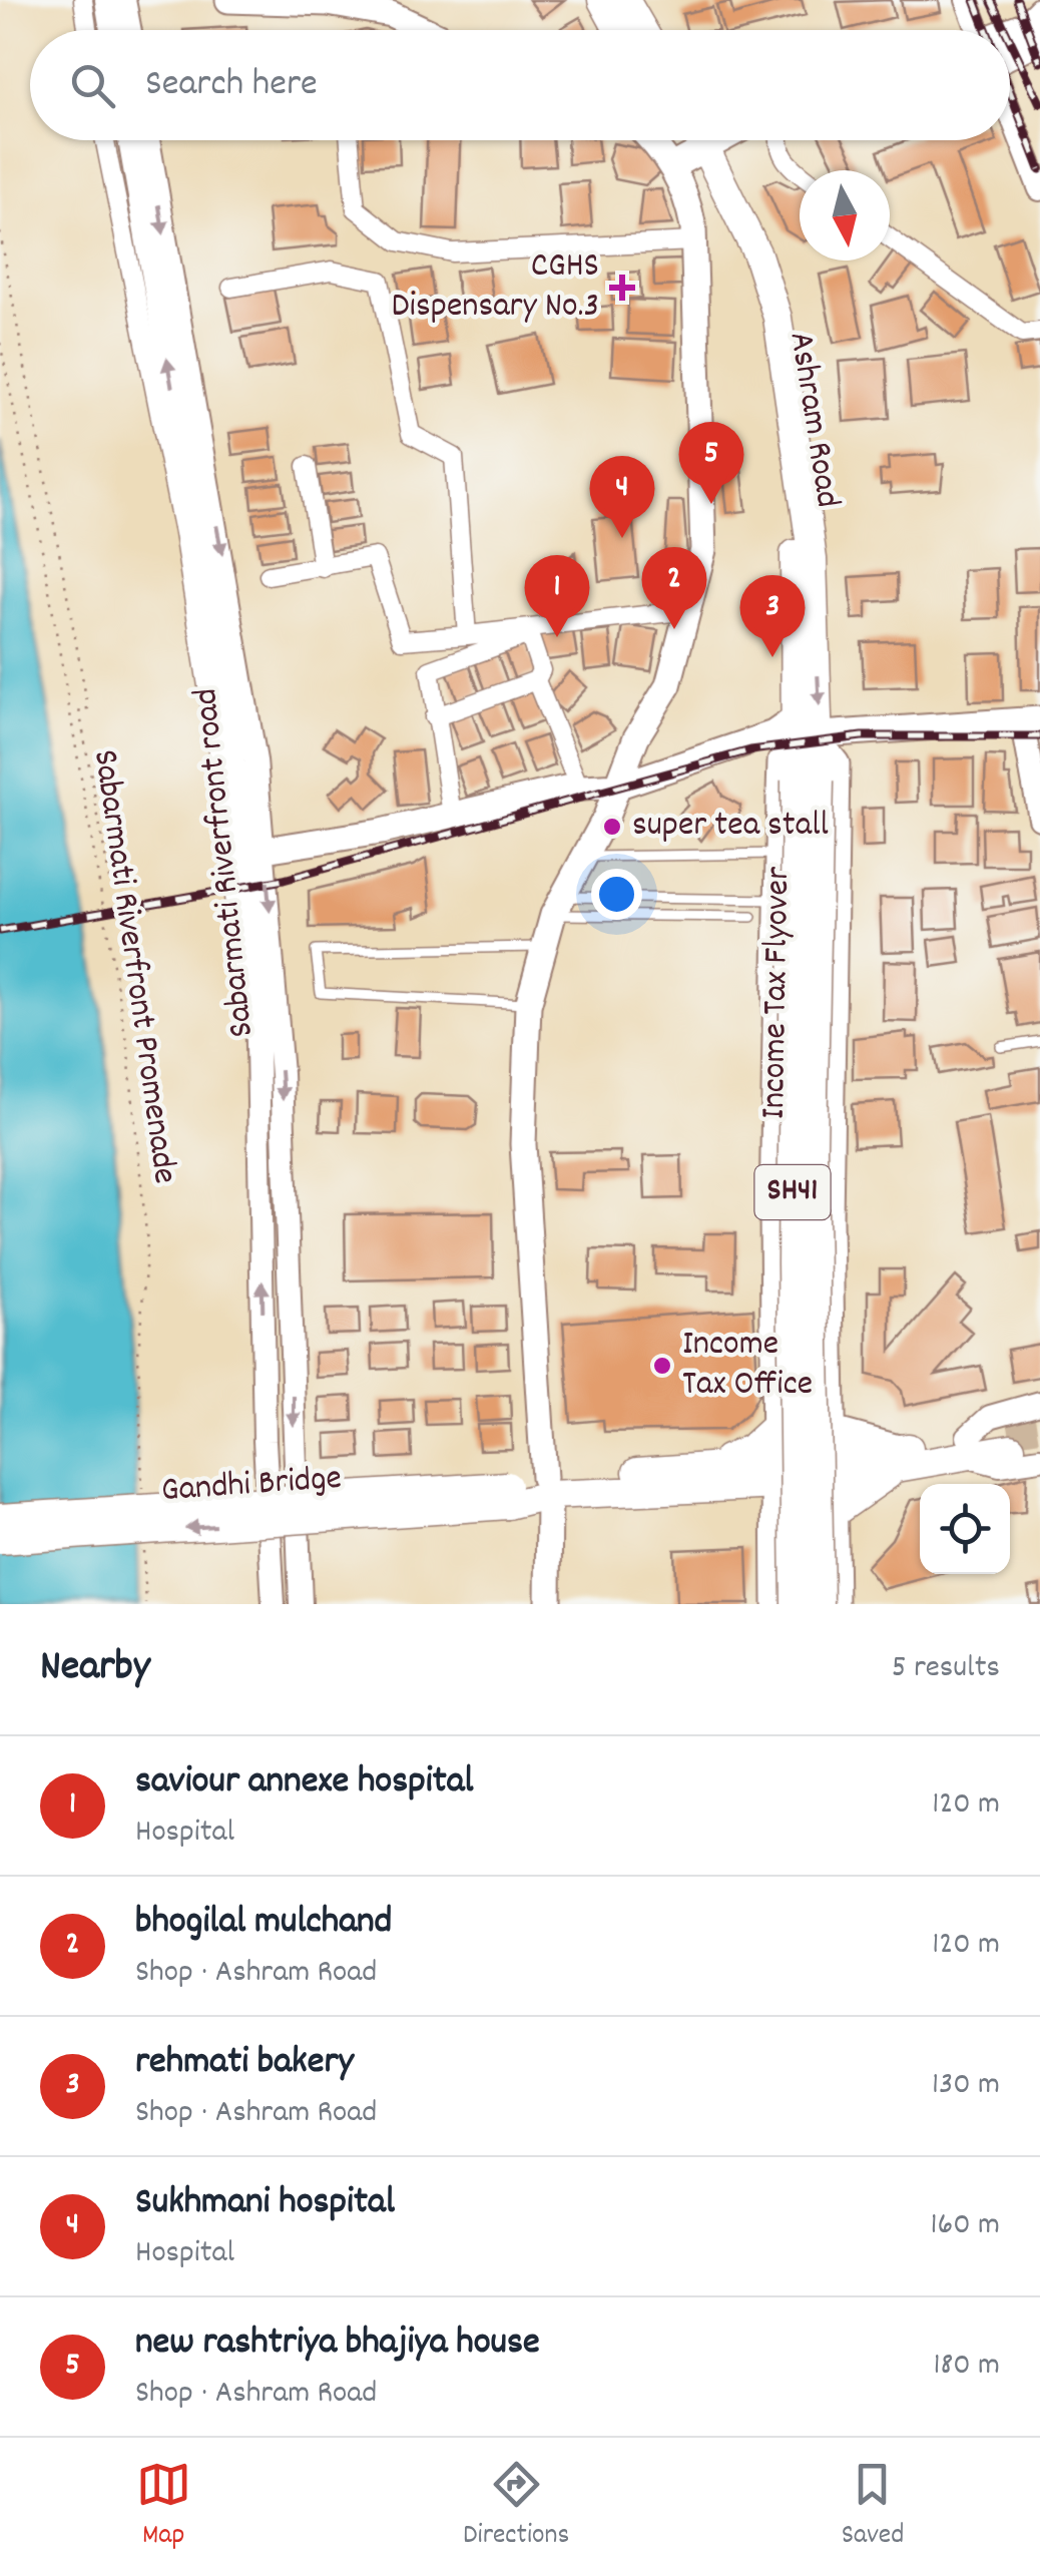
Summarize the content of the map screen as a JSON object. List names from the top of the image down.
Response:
{
  "streets": {
    "main road": [
      "Ashram Road",
      "Income Tax Flyover",
      "SH41",
      "Gandhi Bridge"
    ],
    "street": ["Sabarmati Riverfront road"],
    "path": ["Sabarmati Riverfront Promenade"]
  },
  "crossings": [
    ["Ashram Road", "Income Tax Flyover"]
  ],
  "places": {
    "health": ["CGHS Dispensary No.3"],
    "other": ["super tea stall", "Income Tax Office"]
  },
  "north": "bottom",
  "page": {
    "search": "Search here",
    "pins": [
      "5",
      "4",
      "2",
      "1",
      "3"
    ],
    "heading": ["Nearby", "5 results"],
    "list": [
      {
        "mark": "1",
        "name": "saviour annexe hospital",
        "note": "Hospital",
        "value": "120 m"
      },
      {
        "mark": "2",
        "name": "bhogilal mulchand",
        "note": "Shop · Ashram Road",
        "value": "120 m"
      },
      {
        "mark": "3",
        "name": "rehmati bakery",
        "note": "Shop · Ashram Road",
        "value": "130 m"
      },
      {
        "mark": "4",
        "name": "Sukhmani hospital",
        "note": "Hospital",
        "value": "160 m"
      },
      {
        "mark": "5",
        "name": "new rashtriya bhajiya house",
        "note": "Shop · Ashram Road",
        "value": "180 m"
      }
    ],
    "nav": ["Map", "Directions", "Saved"]
  }
}
